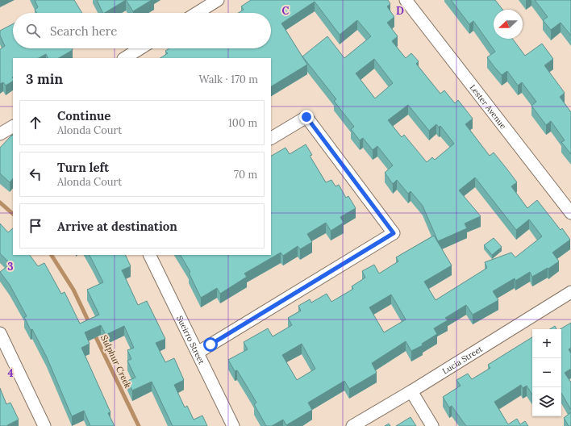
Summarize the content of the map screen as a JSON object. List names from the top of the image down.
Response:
{
  "streets": {
    "street": ["Lester Avenue", "Sueirro Street", "Lucia Street"]
  },
  "water": ["Sulphur Creek"],
  "north": "left",
  "page": {
    "search": "Search here",
    "heading": ["3 min", "Walk · 170 m"],
    "list": [
      ["Continue", "Alonda Court", "100 m"],
      ["Turn left", "Alonda Court", "70 m"],
      "Arrive at destination"
    ],
    "map_buttons": ["+", "−"]
  },
  "grid": {
    "columns": ["C", "D"],
    "rows": ["3", "4"]
  }
}
